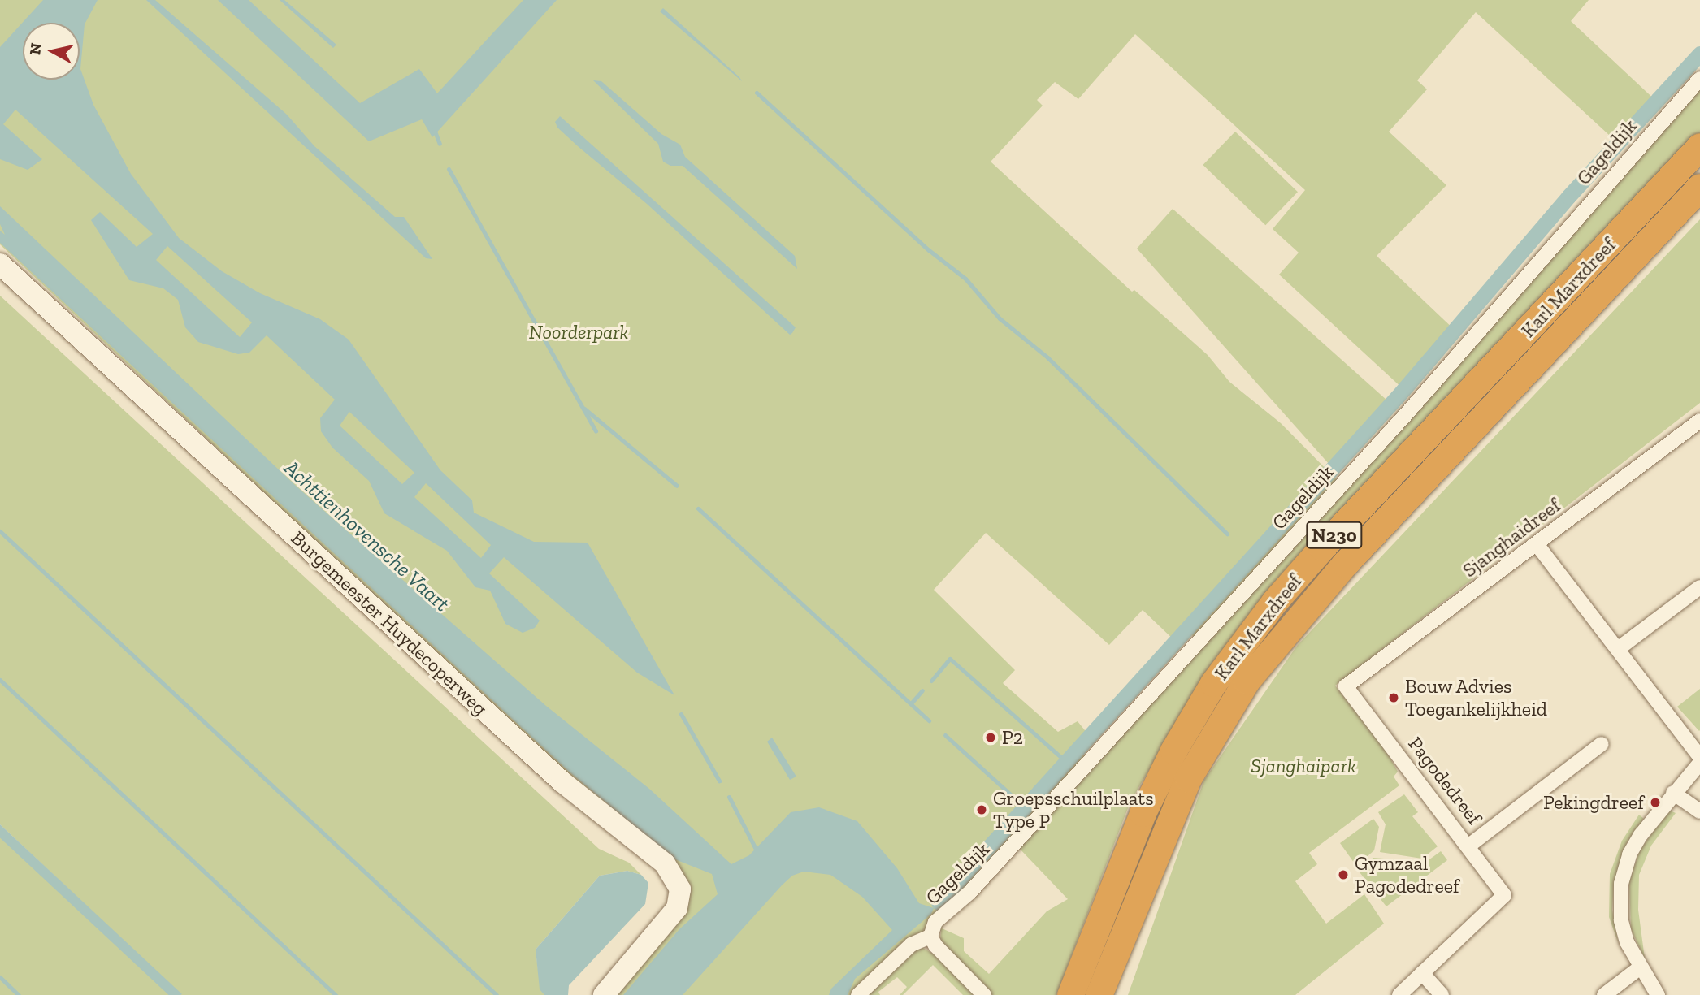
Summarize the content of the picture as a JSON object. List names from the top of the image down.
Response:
{
  "streets": {
    "highway": ["Karl Marxdreef", "N230"],
    "street": [
      "Gageldijk",
      "Sjanghaidreef",
      "Burgemeester Huydecoperweg",
      "Pagodedreef"
    ]
  },
  "crossings": [
    ["Sjanghaidreef", "Pagodedreef"]
  ],
  "water": ["Achttienhovensche Vaart"],
  "parks": ["Noorderpark", "Sjanghaipark"],
  "places": [
    "Bouw Advies Toegankelijkheid",
    "P2",
    "Pekingdreef",
    "Groepsschuilplaats Type P",
    "Gymzaal Pagodedreef"
  ],
  "north": "left"
}
